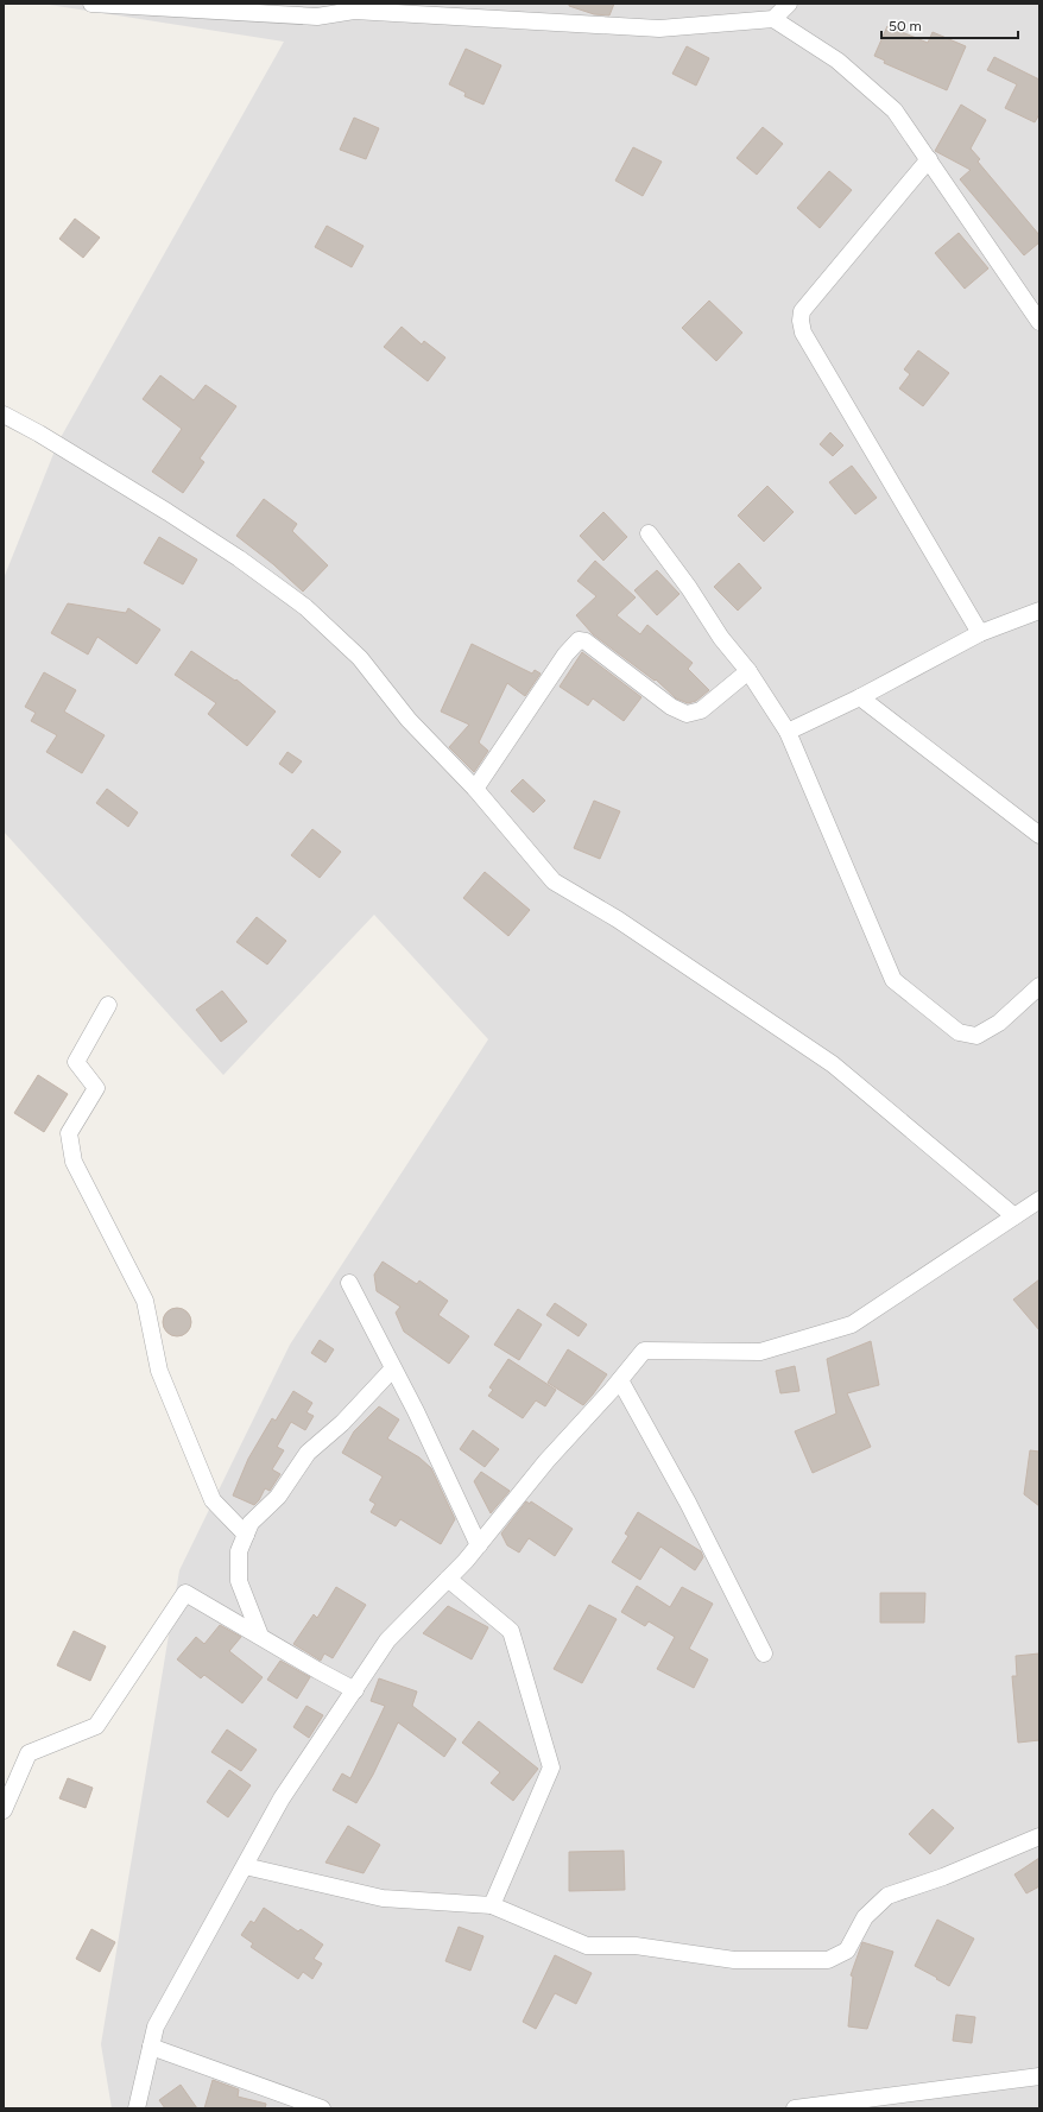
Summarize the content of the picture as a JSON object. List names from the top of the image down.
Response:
{
  "scale_bar": "50 m"
}
